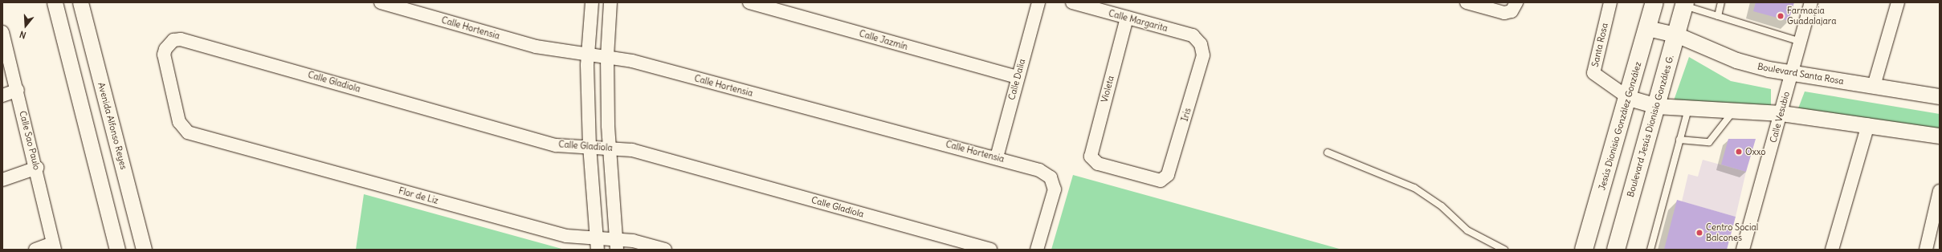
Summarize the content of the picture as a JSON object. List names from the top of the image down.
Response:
{
  "streets": {
    "main road": ["Jesús Dionisio González González", "Boulevard Jesús Dionisio Gonzáles G."],
    "street": [
      "Calle Margarita",
      "Calle Hortensia",
      "Calle Jazmín",
      "Santa Rosa",
      "Boulevard Santa Rosa",
      "Calle Dalia",
      "Calle Gladiola",
      "Violeta",
      "Iris",
      "Calle Vesubio",
      "Avenida Alfonso Reyes",
      "Calle Sao Paulo",
      "Flor de Liz"
    ]
  },
  "crossings": [
    ["Calle Margarita", "Violeta"],
    ["Calle Margarita", "Iris"],
    ["Calle Hortensia", "Calle Dalia"],
    ["Calle Jazmín", "Calle Dalia"],
    ["Santa Rosa", "Jesús Dionisio González González"],
    ["Santa Rosa", "Boulevard Jesús Dionisio Gonzáles G."],
    ["Boulevard Santa Rosa", "Calle Vesubio"],
    ["Boulevard Santa Rosa", "Jesús Dionisio González González"],
    ["Boulevard Santa Rosa", "Boulevard Jesús Dionisio Gonzáles G."],
    ["Calle Gladiola", "Flor de Liz"],
    ["Violeta", "Iris"]
  ],
  "places": ["Farmacia Guadalajara", "Oxxo", "Centro Social Balcones"],
  "north": "bottom"
}
